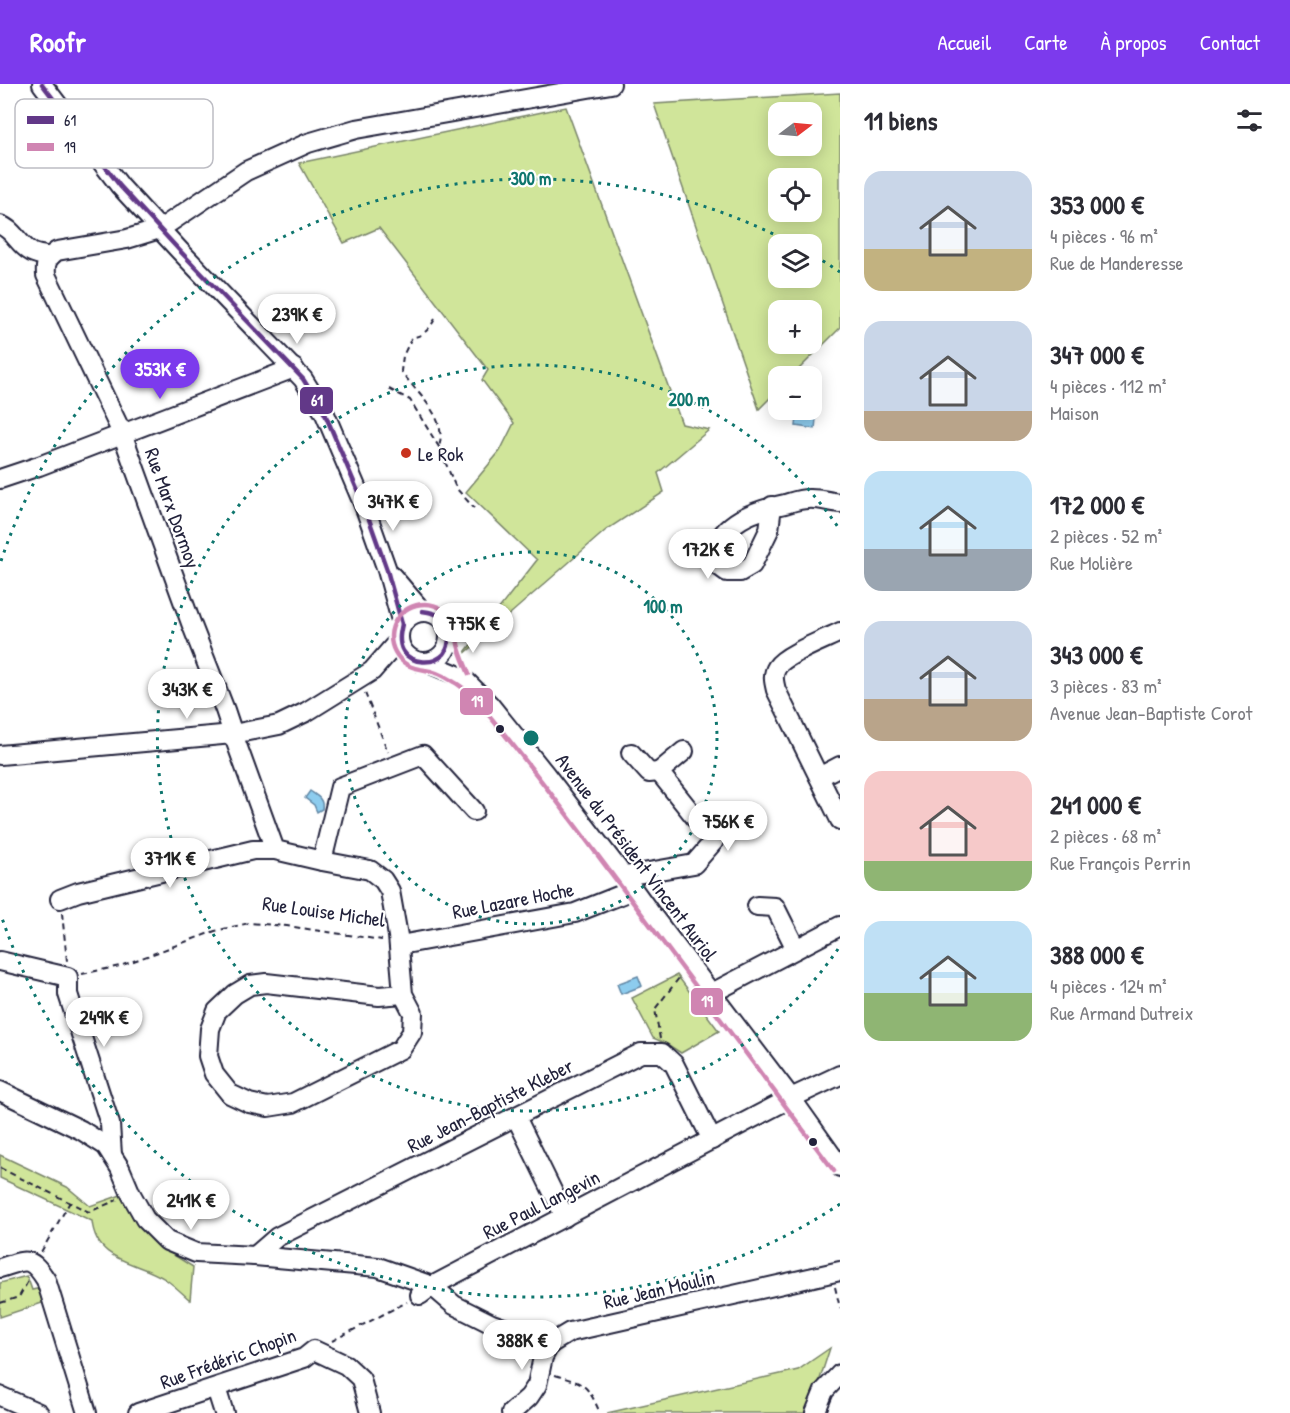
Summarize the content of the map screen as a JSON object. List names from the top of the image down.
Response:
{
  "streets": {
    "street": [
      "Rue Marx Dormoy",
      "Avenue du Président Vincent Auriol",
      "Rue Lazare Hoche",
      "Rue Jean-Baptiste Kleber",
      "Rue Paul Langevin",
      "Rue Jean Moulin",
      "Rue Frédéric Chopin"
    ],
    "path": ["Rue Louise Michel"]
  },
  "crossings": [
    ["Avenue du Président Vincent Auriol", "Rue Lazare Hoche"],
    ["Avenue du Président Vincent Auriol", "Rue Paul Langevin"],
    ["Rue Lazare Hoche", "Rue Louise Michel"]
  ],
  "places": ["Le Rok"],
  "lines": ["transit line 61", "transit line 19"],
  "legend": ["61", "19"],
  "north": "right",
  "page": {
    "header": "Roofr",
    "nav": [
      "Accueil",
      "Carte",
      "À propos",
      "Contact"
    ],
    "heading": "11 biens",
    "map_buttons": ["+", "−"],
    "list": [
      {
        "name": "353 000 €",
        "note": "4 pièces · 96 m² · Rue de Manderesse"
      },
      {
        "name": "347 000 €",
        "note": "4 pièces · 112 m² · Maison"
      },
      {
        "name": "172 000 €",
        "note": "2 pièces · 52 m² · Rue Molière"
      },
      {
        "name": "343 000 €",
        "note": "3 pièces · 83 m² · Avenue Jean-Baptiste Corot"
      },
      {
        "name": "241 000 €",
        "note": "2 pièces · 68 m² · Rue François Perrin"
      },
      {
        "name": "388 000 €",
        "note": "4 pièces · 124 m² · Rue Armand Dutreix"
      }
    ],
    "price": [
      "239K €",
      "353K €",
      "347K €",
      "172K €",
      "775K €",
      "343K €",
      "756K €",
      "371K €",
      "249K €",
      "241K €",
      "388K €"
    ]
  },
  "rings": ["300 m", "200 m", "100 m"]
}
